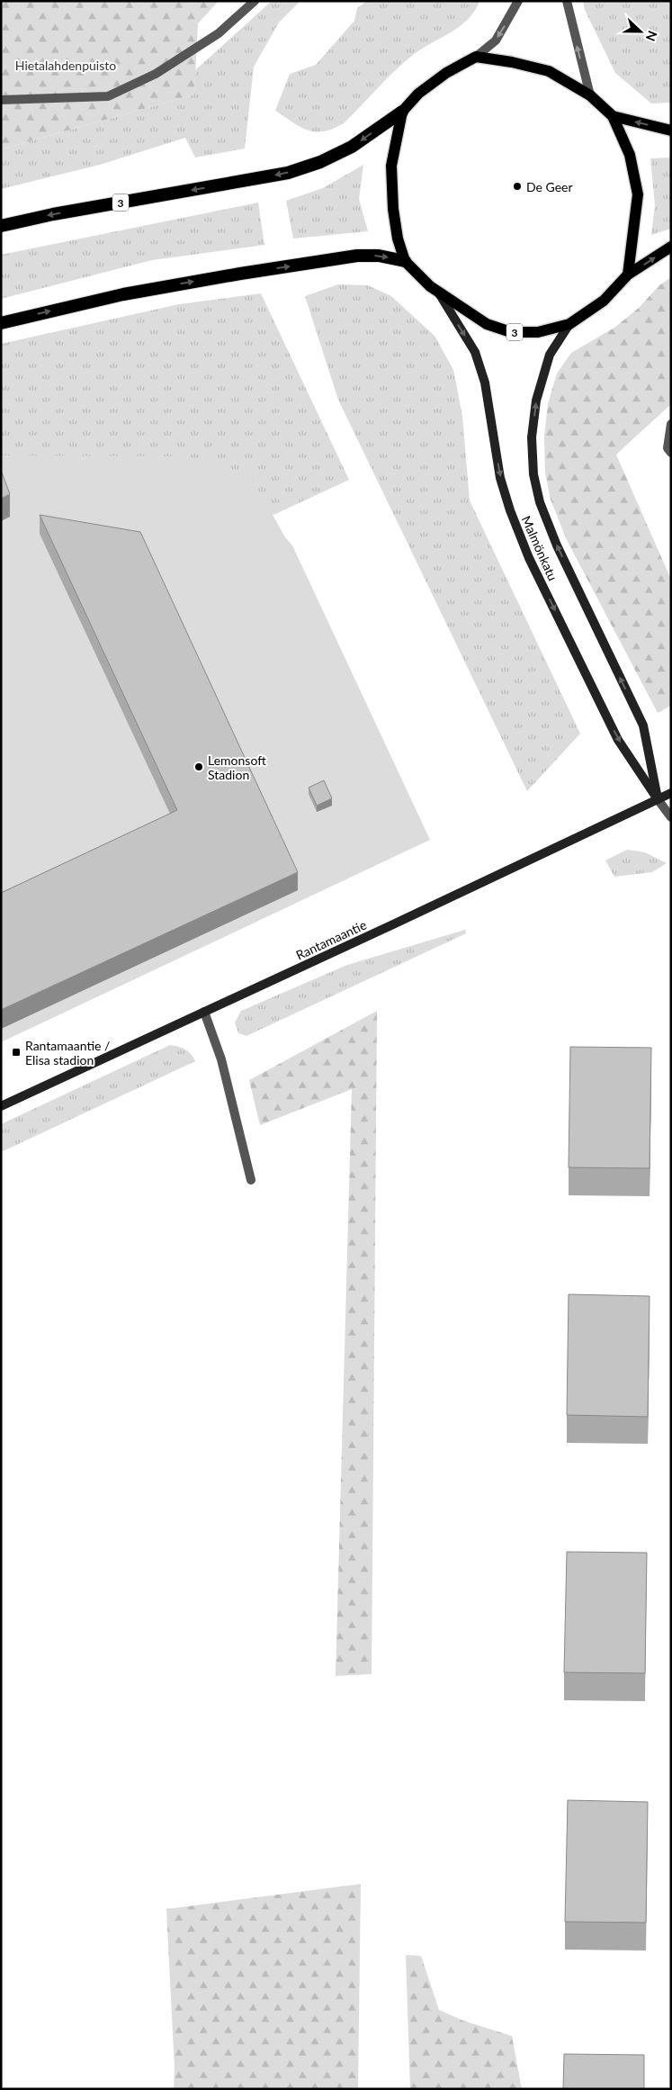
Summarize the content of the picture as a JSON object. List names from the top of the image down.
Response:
{
  "streets": {
    "highway": ["3"],
    "main road": ["Malmönkatu", "Rantamaantie"]
  },
  "crossings": [
    ["3", "Malmönkatu"],
    ["Malmönkatu", "Rantamaantie"]
  ],
  "parks": ["Hietalahdenpuisto"],
  "places": {
    "other": ["De Geer", "Lemonsoft Stadion"],
    "transit": ["Rantamaantie / Elisa stadion"]
  },
  "north": "right"
}
